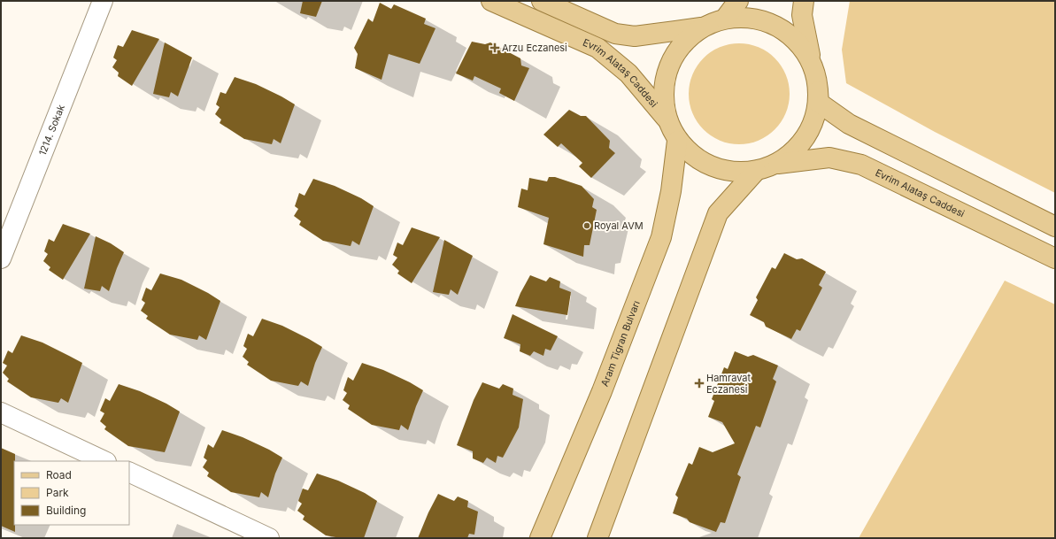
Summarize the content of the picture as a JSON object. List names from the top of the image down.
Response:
{
  "streets": {
    "main road": ["Evrim Alataş Caddesi", "Aram Tigran Bulvarı"],
    "street": ["1214. Sokak"]
  },
  "places": {
    "health": ["Arzu Eczanesi", "Hamravat Eczanesi"],
    "other": ["Royal AVM"]
  },
  "legend": ["Road", "Park", "Building"]
}
